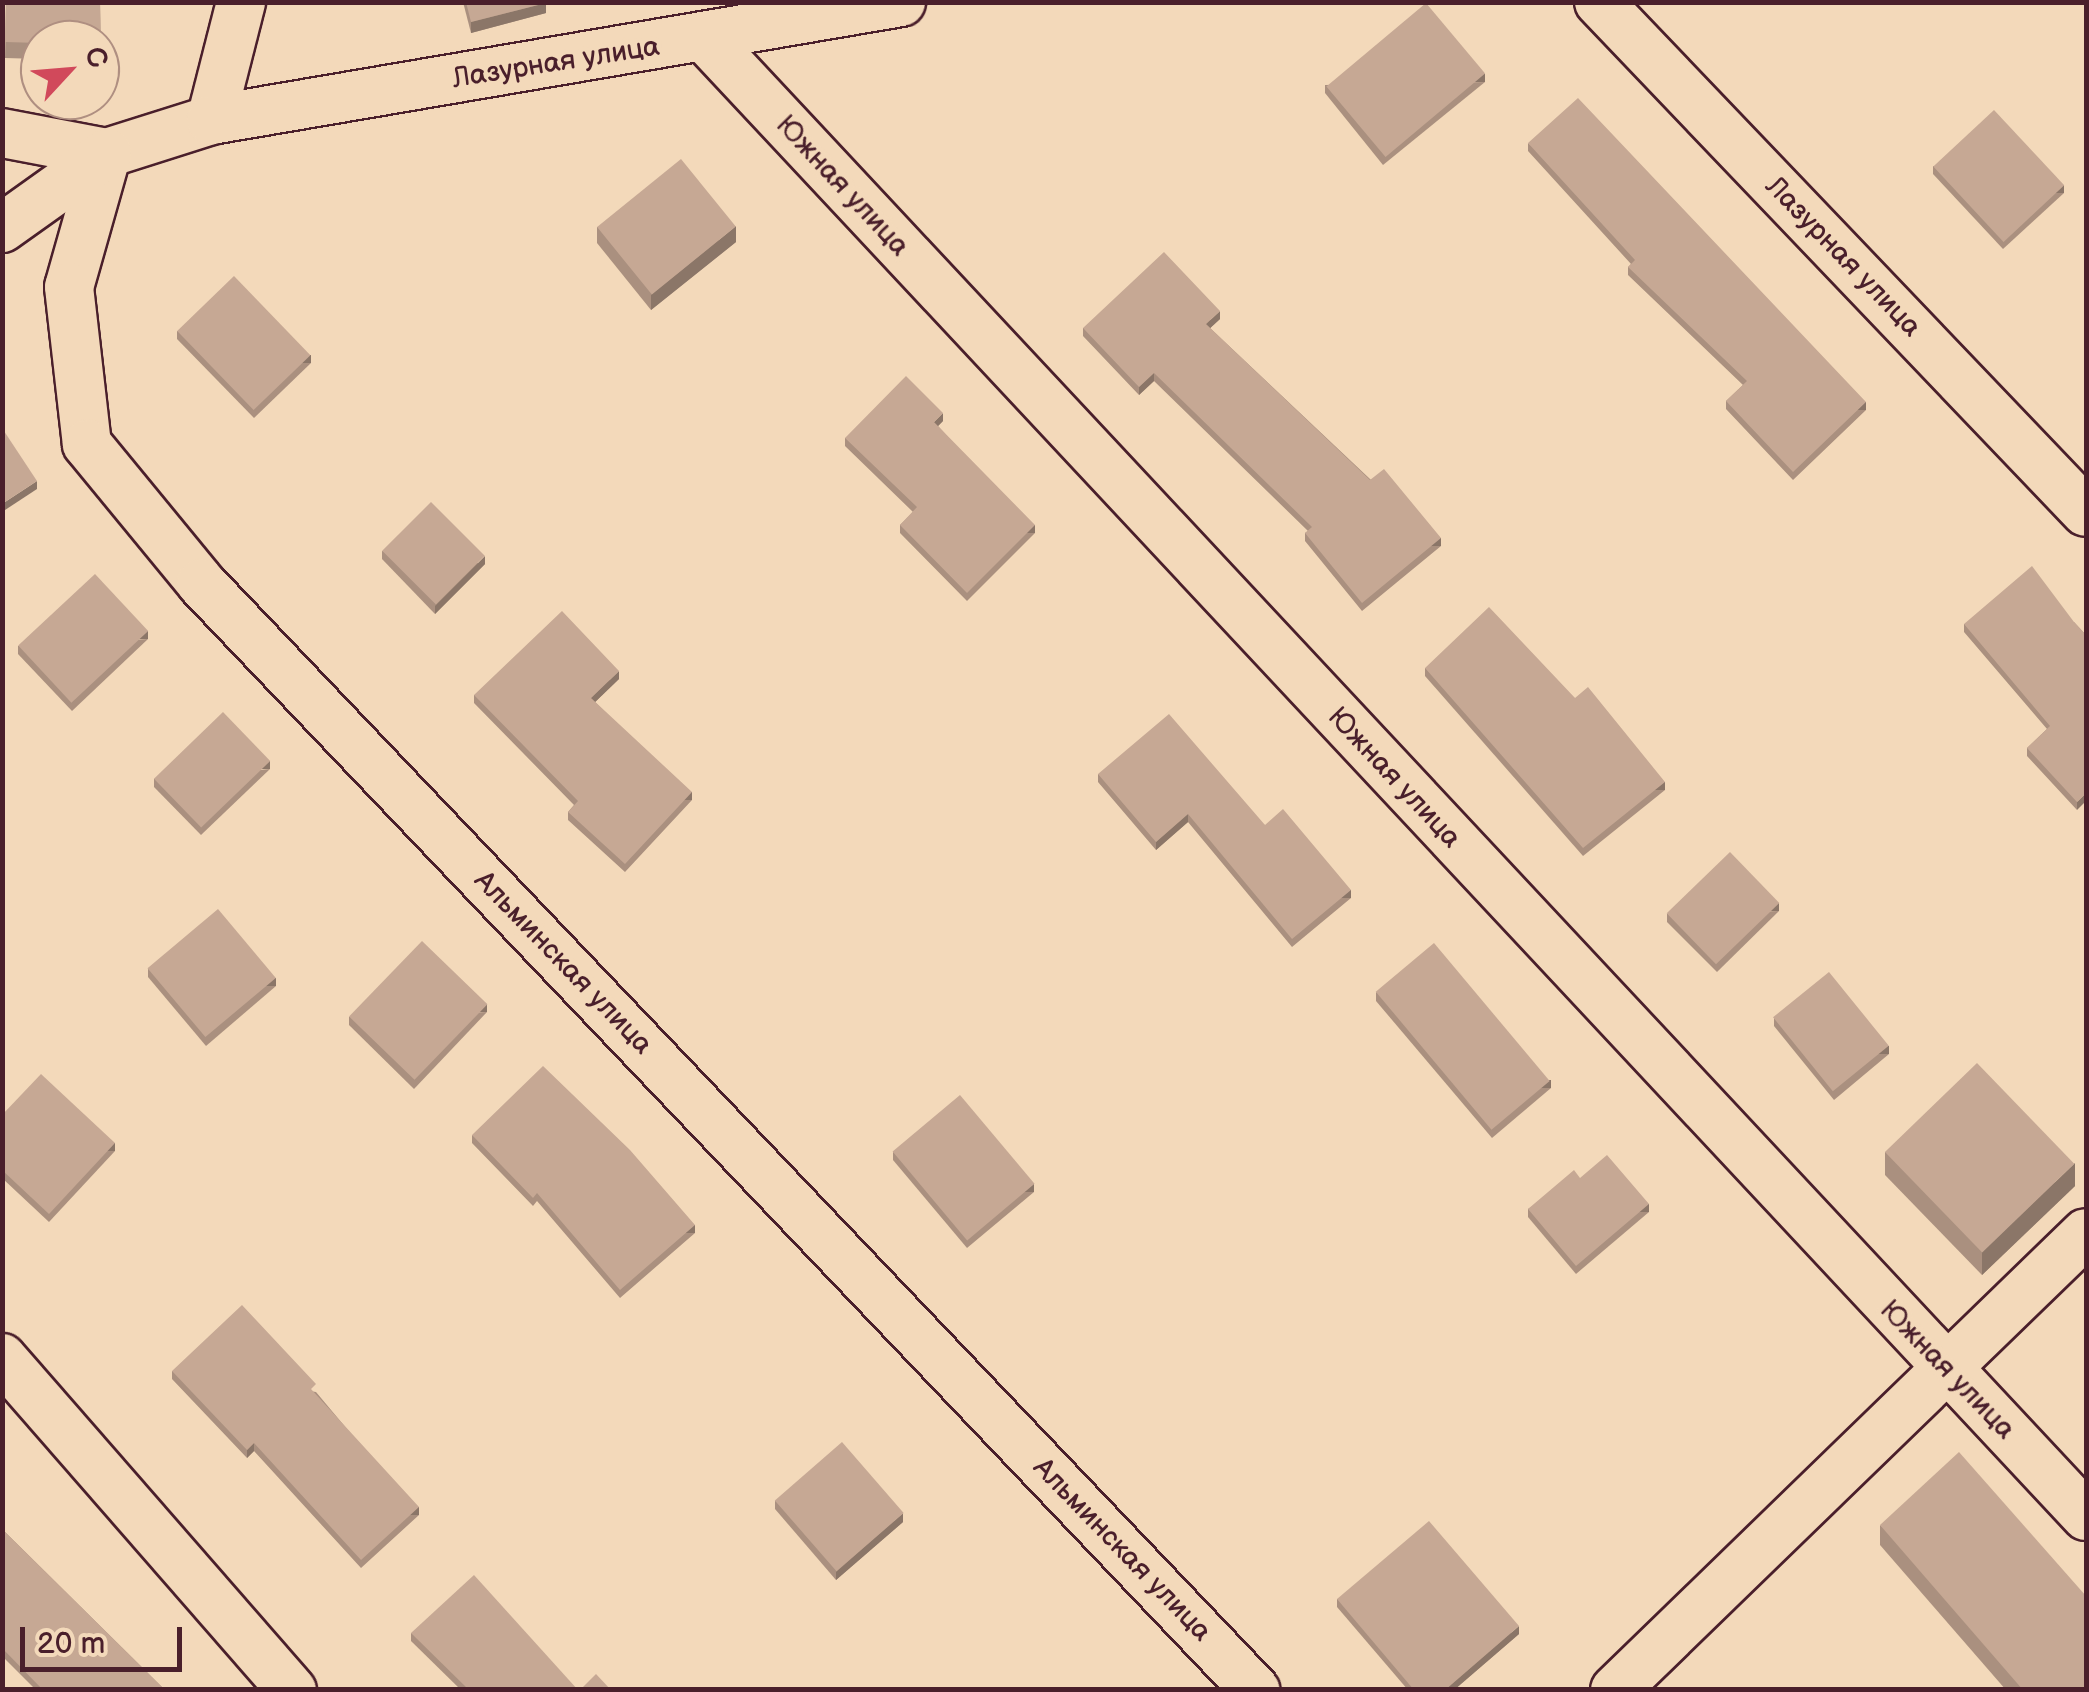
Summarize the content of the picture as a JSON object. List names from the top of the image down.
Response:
{
  "streets": {
    "street": ["Лазурная улица", "Южная улица", "Альминская улица"]
  },
  "crossings": [
    ["Лазурная улица", "Южная улица"],
    ["Лазурная улица", "Альминская улица"]
  ],
  "scale_bar": "20 m",
  "north": "top right"
}
